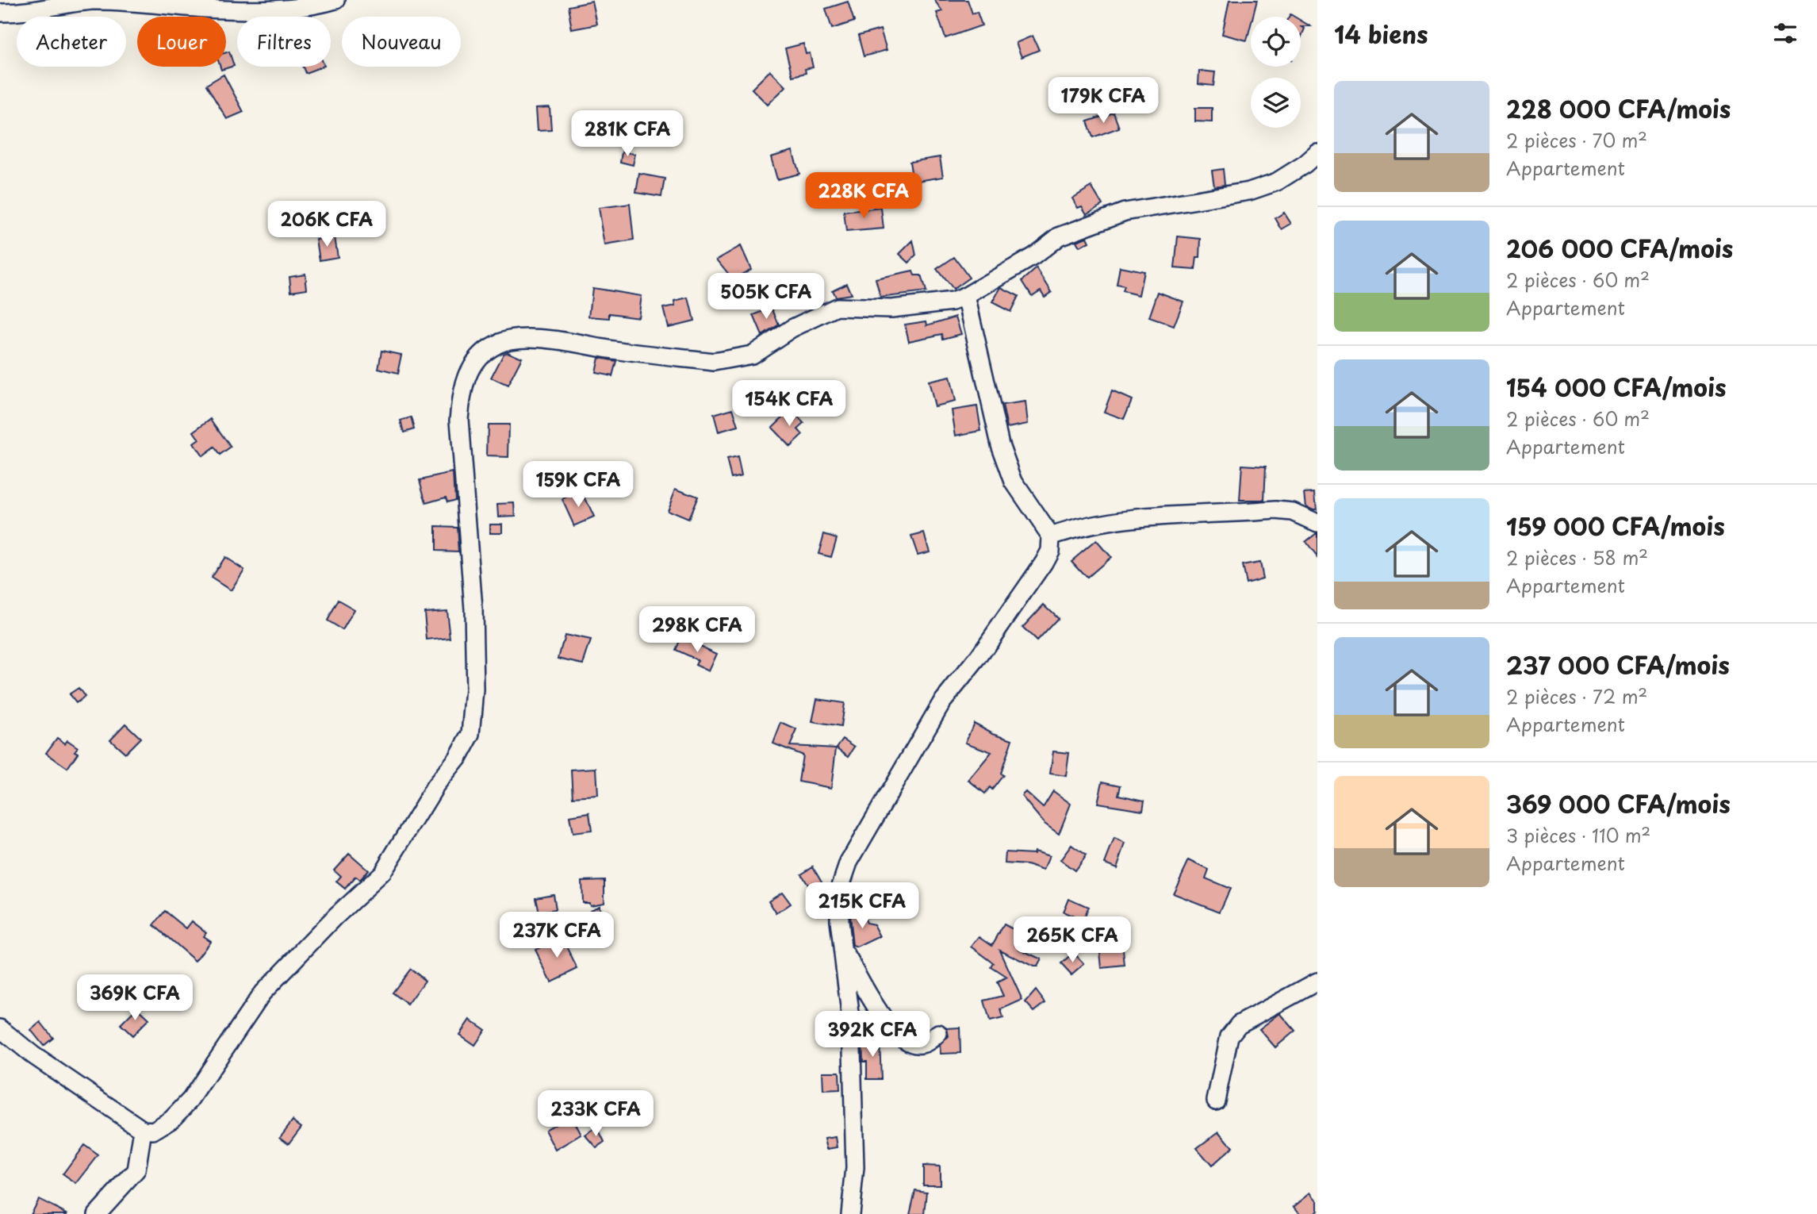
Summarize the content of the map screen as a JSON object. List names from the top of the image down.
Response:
{
  "page": {
    "heading": "14 biens",
    "chip": [
      "Acheter",
      "Louer",
      "Filtres",
      "Nouveau"
    ],
    "list": [
      {
        "name": "228 000 CFA/mois",
        "note": "2 pièces · 70 m² · Appartement"
      },
      {
        "name": "206 000 CFA/mois",
        "note": "2 pièces · 60 m² · Appartement"
      },
      {
        "name": "154 000 CFA/mois",
        "note": "2 pièces · 60 m² · Appartement"
      },
      {
        "name": "159 000 CFA/mois",
        "note": "2 pièces · 58 m² · Appartement"
      },
      {
        "name": "237 000 CFA/mois",
        "note": "2 pièces · 72 m² · Appartement"
      },
      {
        "name": "369 000 CFA/mois",
        "note": "3 pièces · 110 m² · Appartement"
      }
    ],
    "price": [
      "179K CFA",
      "281K CFA",
      "228K CFA",
      "206K CFA",
      "505K CFA",
      "154K CFA",
      "159K CFA",
      "298K CFA",
      "215K CFA",
      "237K CFA",
      "265K CFA",
      "369K CFA",
      "392K CFA",
      "233K CFA"
    ]
  }
}
